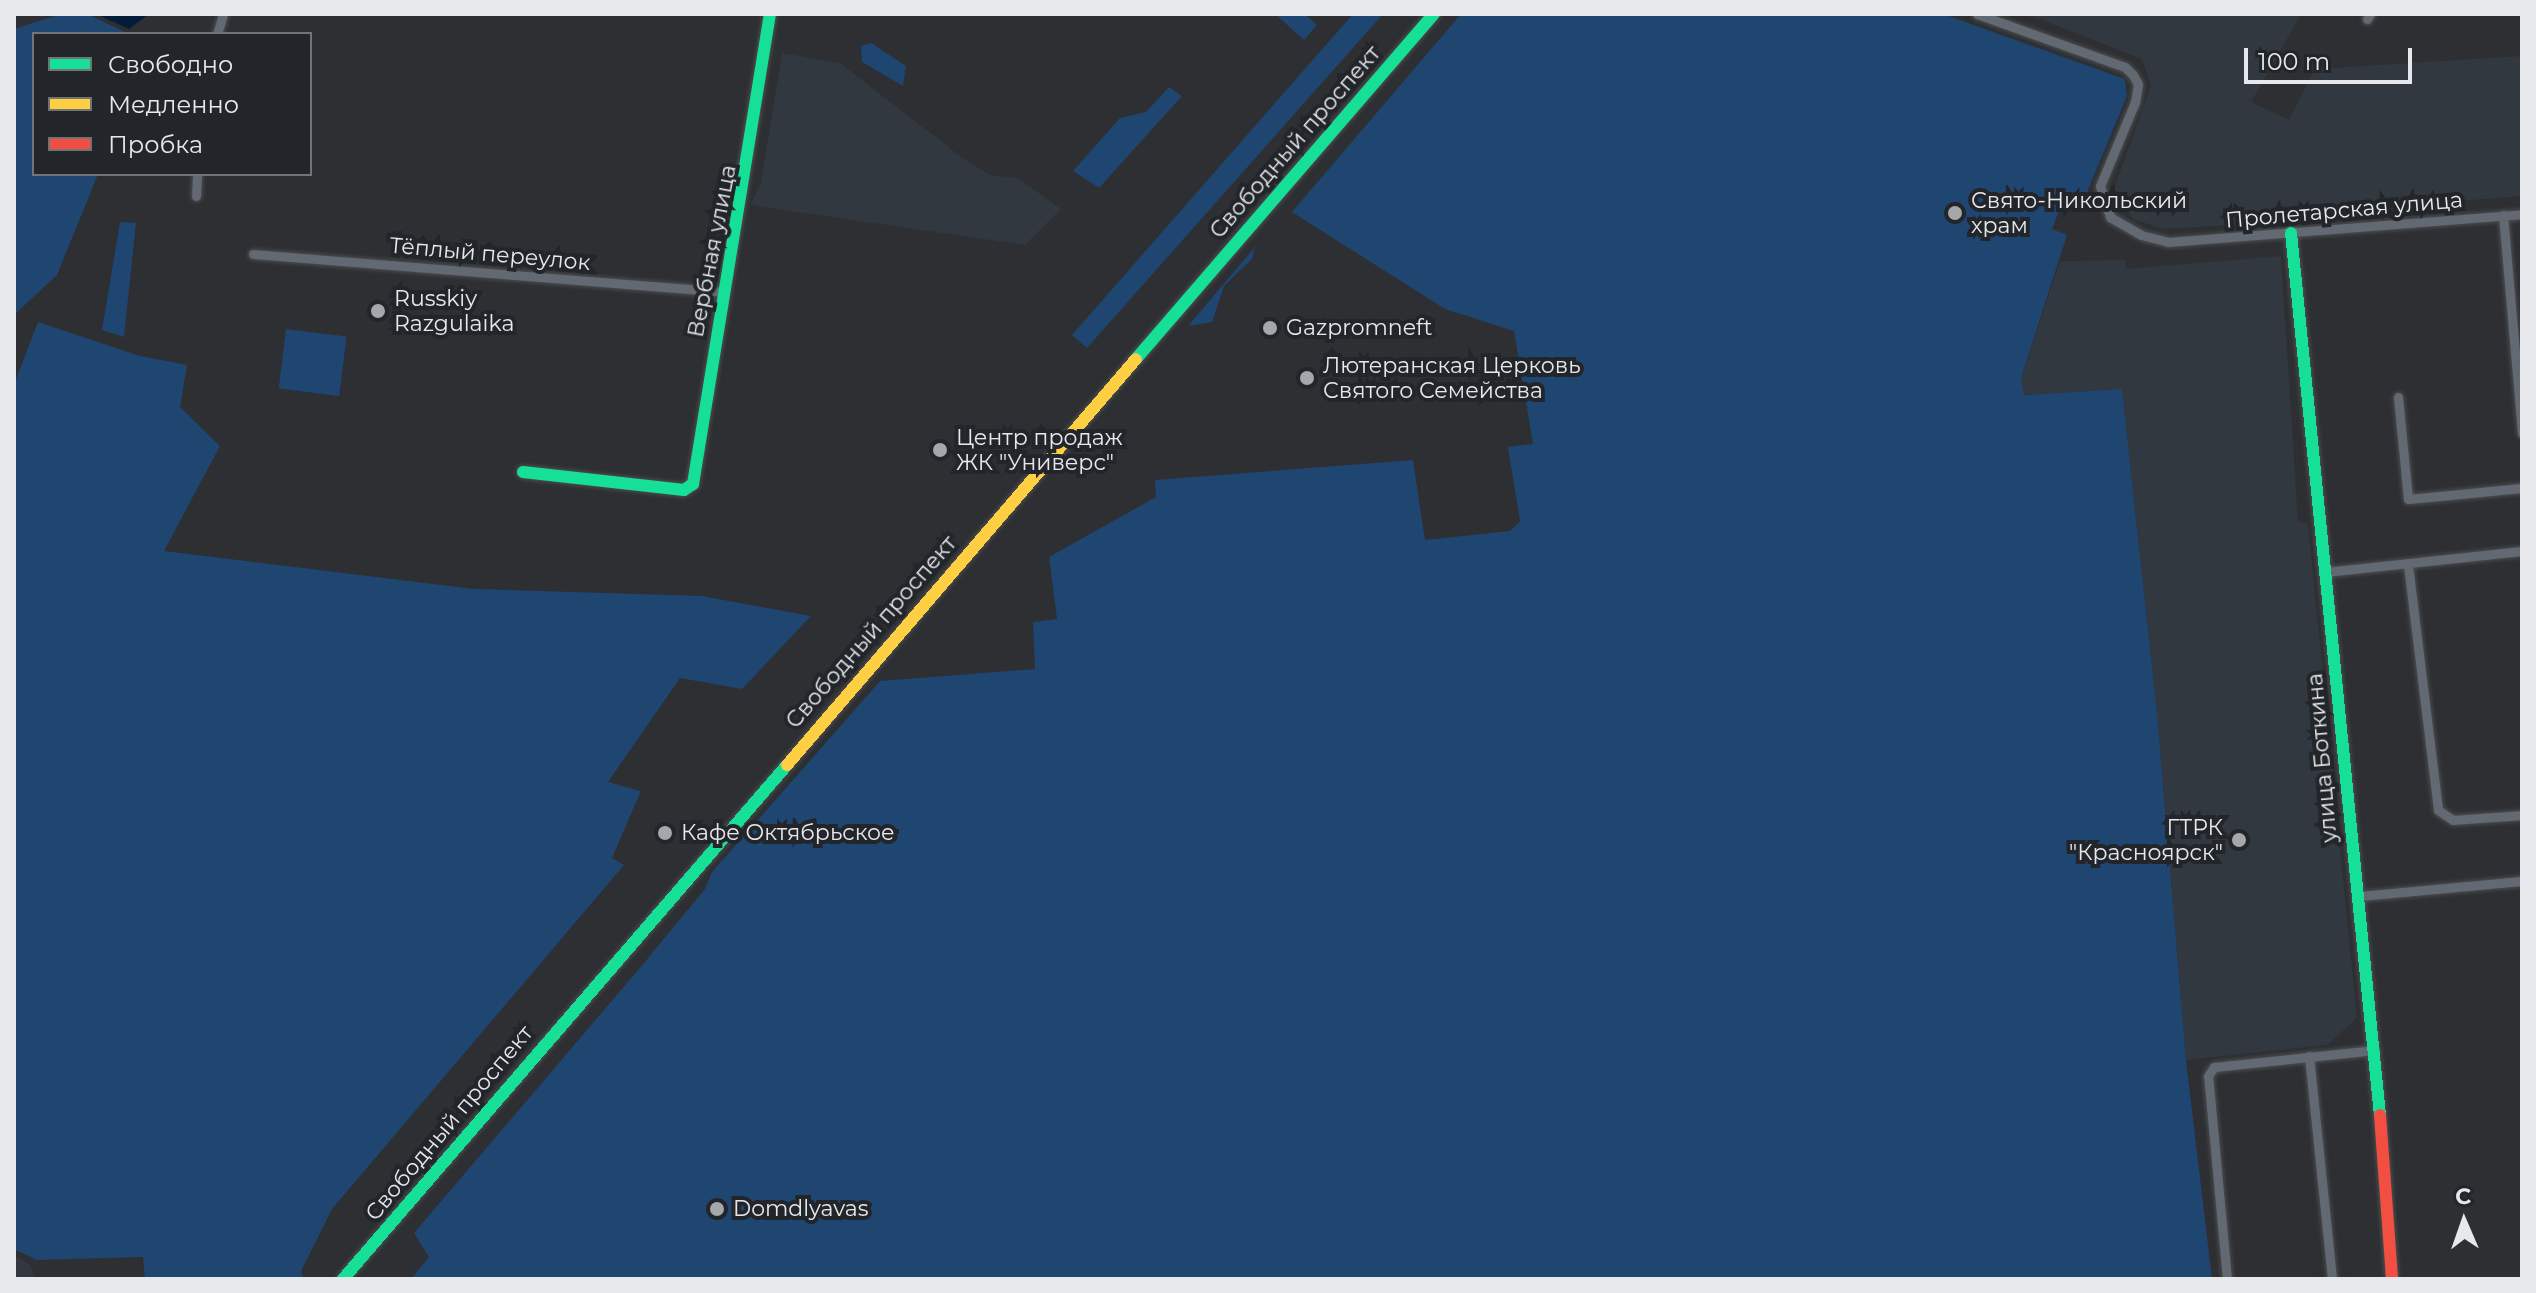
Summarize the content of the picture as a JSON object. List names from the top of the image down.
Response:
{
  "streets": {
    "street": [
      "Свободный проспект",
      "Пролетарская улица",
      "Вербная улица",
      "Тёплый переулок",
      "улица Боткина"
    ]
  },
  "crossings": [
    ["Пролетарская улица", "улица Боткина"],
    ["Вербная улица", "Тёплый переулок"]
  ],
  "places": [
    "Свято-Никольский храм",
    "Russkiy Razgulaika",
    "Gazpromneft",
    "Лютеранская Церковь Святого Семейства",
    "Центр продаж ЖК \"Универс\"",
    "Кафе Октябрьское",
    "ГТРК \"Красноярск\"",
    "Domdlyavas"
  ],
  "legend": ["Свободно", "Медленно", "Пробка"],
  "scale_bar": "100 m",
  "north": "top"
}
